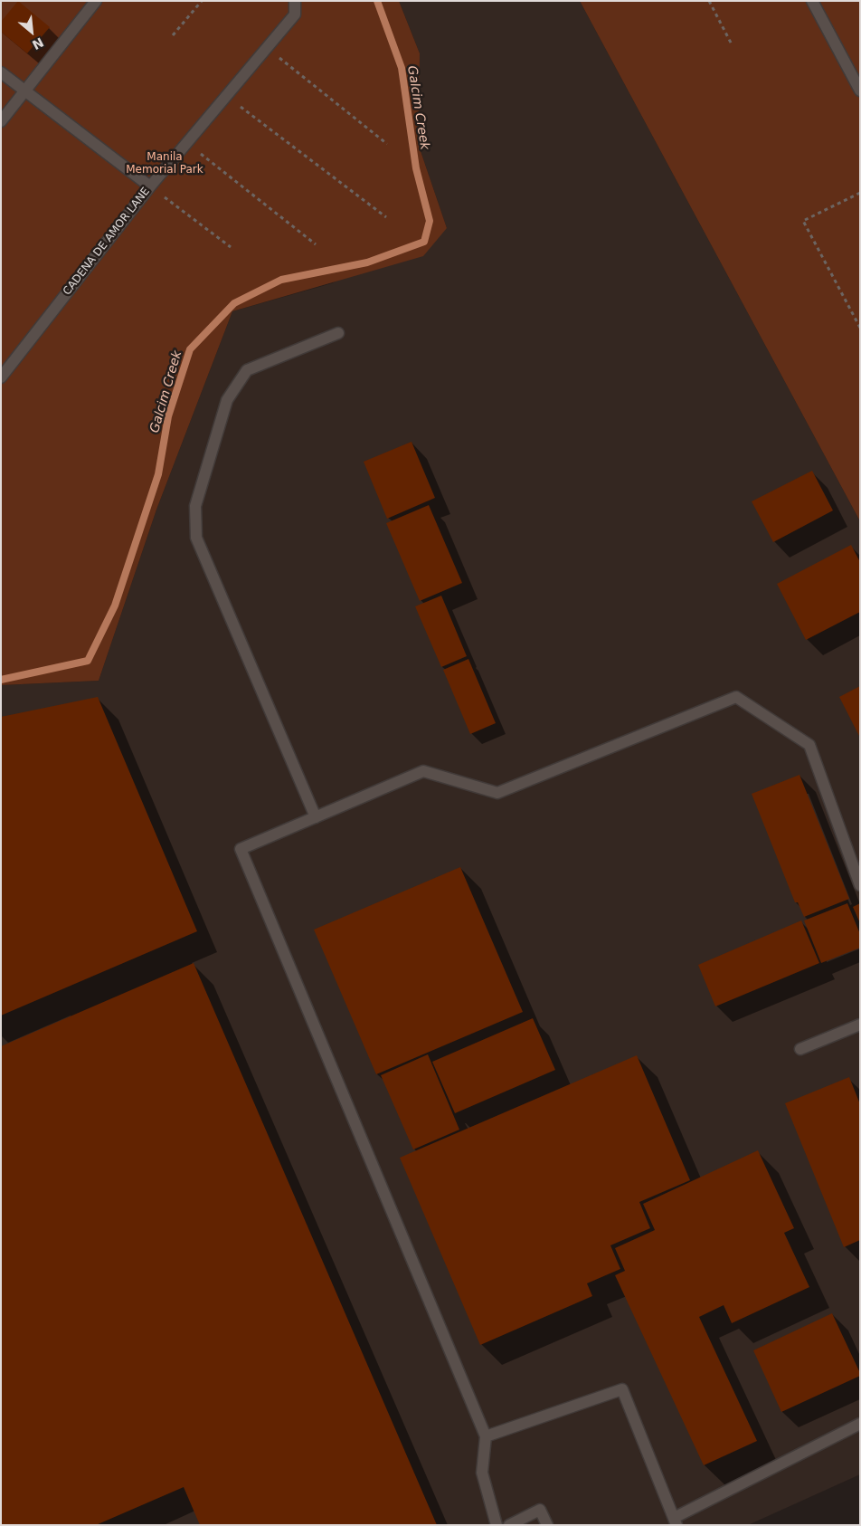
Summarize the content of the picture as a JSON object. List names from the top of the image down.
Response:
{
  "streets": {
    "street": ["CADENA DE AMOR LANE"]
  },
  "water": ["Galcim Creek"],
  "parks": ["Manila Memorial Park"],
  "north": "bottom right"
}
